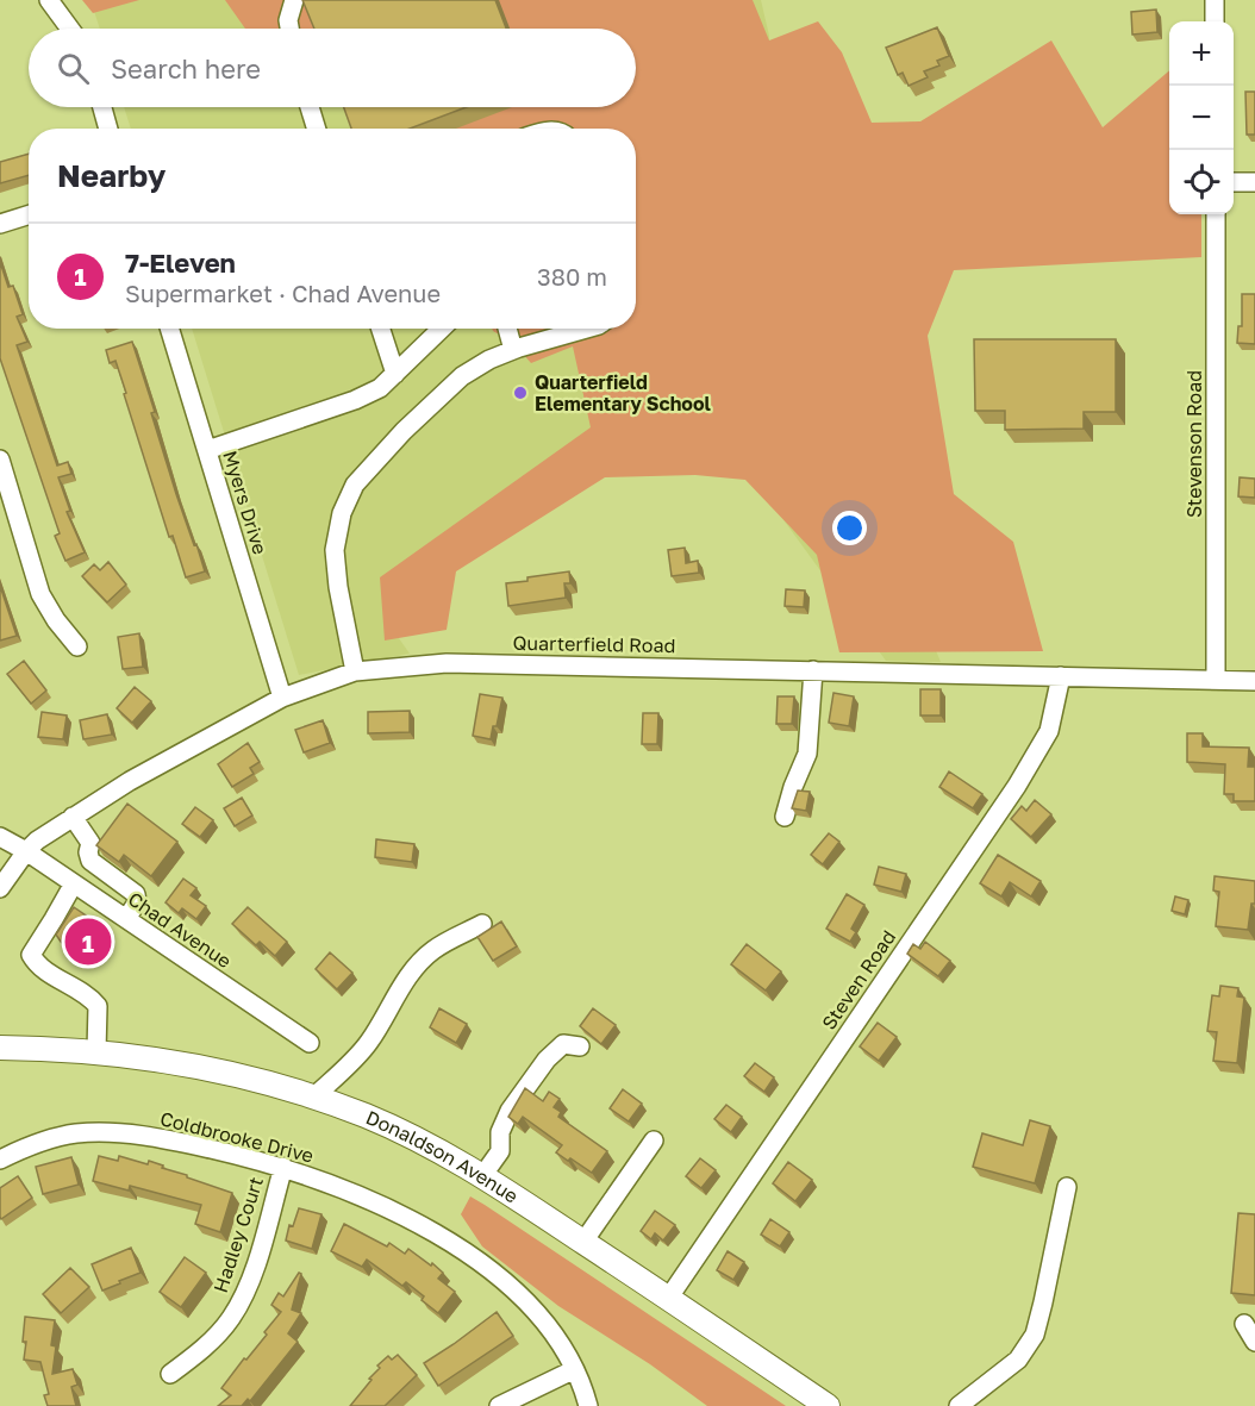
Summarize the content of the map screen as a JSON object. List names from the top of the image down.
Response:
{
  "streets": {
    "main road": ["Donaldson Avenue"],
    "street": [
      "Stevenson Road",
      "Myers Drive",
      "Quarterfield Road",
      "Chad Avenue",
      "Steven Road",
      "Coldbrooke Drive",
      "Hadley Court"
    ]
  },
  "crossings": [
    ["Stevenson Road", "Quarterfield Road"],
    ["Myers Drive", "Quarterfield Road"],
    ["Quarterfield Road", "Chad Avenue"],
    ["Quarterfield Road", "Steven Road"],
    ["Steven Road", "Donaldson Avenue"],
    ["Coldbrooke Drive", "Hadley Court"]
  ],
  "places": ["Quarterfield Elementary School"],
  "page": {
    "map_buttons": ["+", "−"],
    "search": "Search here",
    "heading": "Nearby",
    "list": [
      {
        "mark": "1",
        "name": "7-Eleven",
        "note": "Supermarket · Chad Avenue",
        "value": "380 m"
      }
    ],
    "pins": "1"
  }
}
